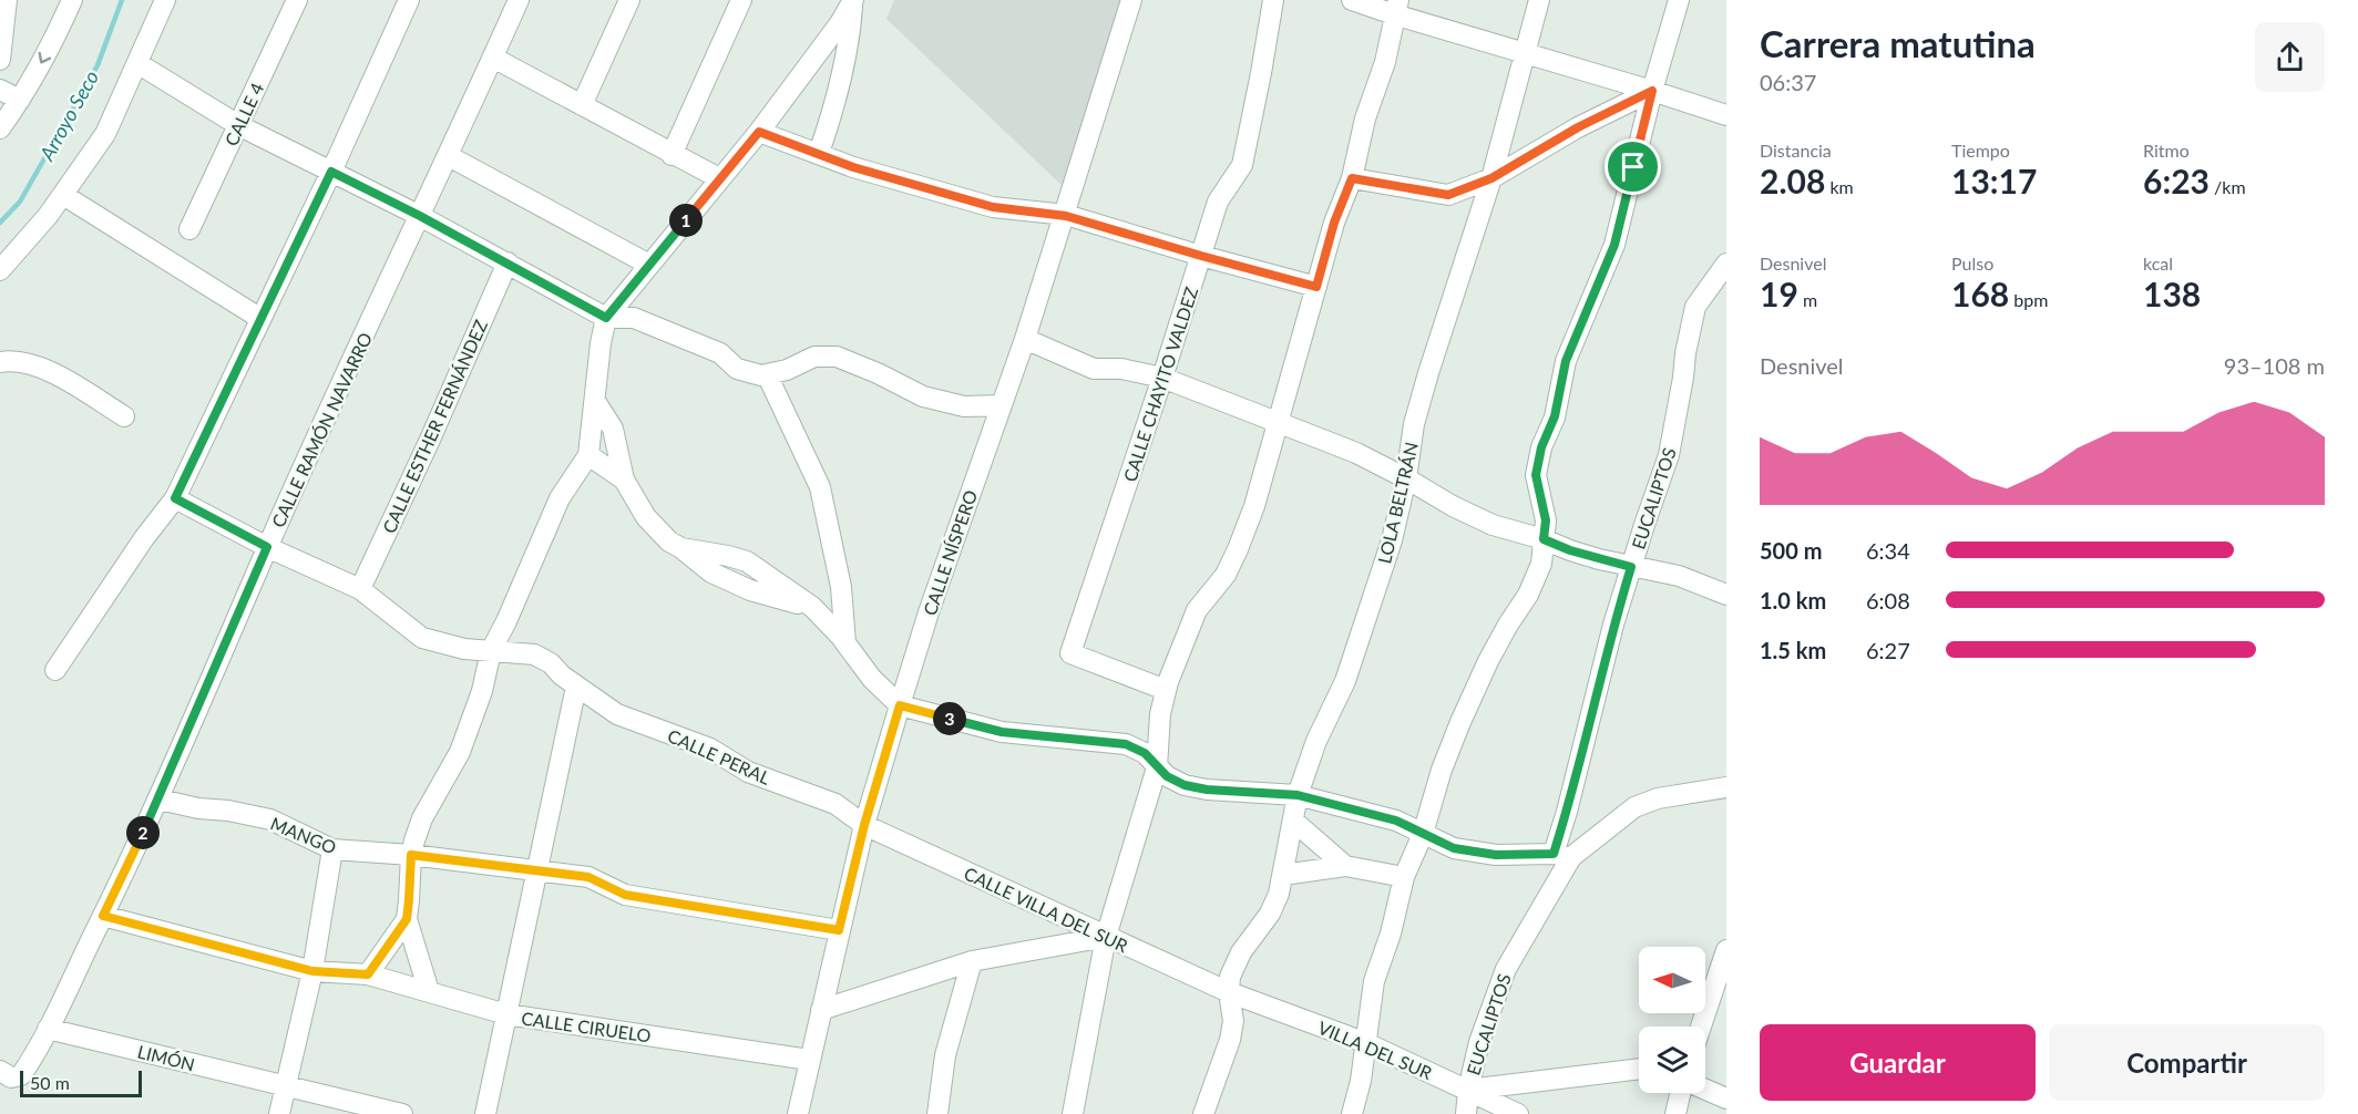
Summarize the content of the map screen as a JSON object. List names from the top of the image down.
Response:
{
  "streets": {
    "street": [
      "CALLE 4",
      "CALLE CHAYITO VALDEZ",
      "CALLE ESTHER FERNÁNDEZ",
      "CALLE RAMÓN NAVARRO",
      "EUCALIPTOS",
      "LOLA BELTRÁN",
      "CALLE NÍSPERO",
      "CALLE PERAL",
      "MANGO",
      "CALLE VILLA DEL SUR",
      "CALLE CIRUELO",
      "VILLA DEL SUR",
      "LIMÓN"
    ]
  },
  "crossings": [
    ["CALLE ESTHER FERNÁNDEZ", "CALLE PERAL"],
    ["CALLE RAMÓN NAVARRO", "CALLE PERAL"],
    ["CALLE RAMÓN NAVARRO", "MANGO"],
    ["CALLE RAMÓN NAVARRO", "CALLE CIRUELO"],
    ["CALLE RAMÓN NAVARRO", "LIMÓN"],
    ["EUCALIPTOS", "VILLA DEL SUR"],
    ["LOLA BELTRÁN", "CALLE VILLA DEL SUR"],
    ["LOLA BELTRÁN", "VILLA DEL SUR"],
    ["CALLE NÍSPERO", "CALLE PERAL"],
    ["CALLE NÍSPERO", "MANGO"],
    ["CALLE NÍSPERO", "CALLE VILLA DEL SUR"],
    ["CALLE NÍSPERO", "CALLE CIRUELO"],
    ["CALLE PERAL", "CALLE VILLA DEL SUR"],
    ["CALLE VILLA DEL SUR", "VILLA DEL SUR"]
  ],
  "water": ["Arroyo Seco"],
  "scale_bar": "50 m",
  "north": "left",
  "page": {
    "heading": ["Carrera matutina", "06:37"],
    "stats": [
      ["Distancia", "2.08 km"],
      ["Tiempo", "13:17"],
      ["Ritmo", "6:23 /km"],
      ["Desnivel", "19 m"],
      ["Pulso", "168 bpm"],
      ["kcal", "138"]
    ],
    "pins": ["1", "3", "2"],
    "chart": ["Desnivel", "93–108 m"],
    "list": [
      {
        "name": "500 m",
        "note": "6:34"
      },
      {
        "name": "1.0 km",
        "note": "6:08"
      },
      {
        "name": "1.5 km",
        "note": "6:27"
      }
    ],
    "buttons": ["Guardar", "Compartir"],
    "scale": "50 m"
  }
}
